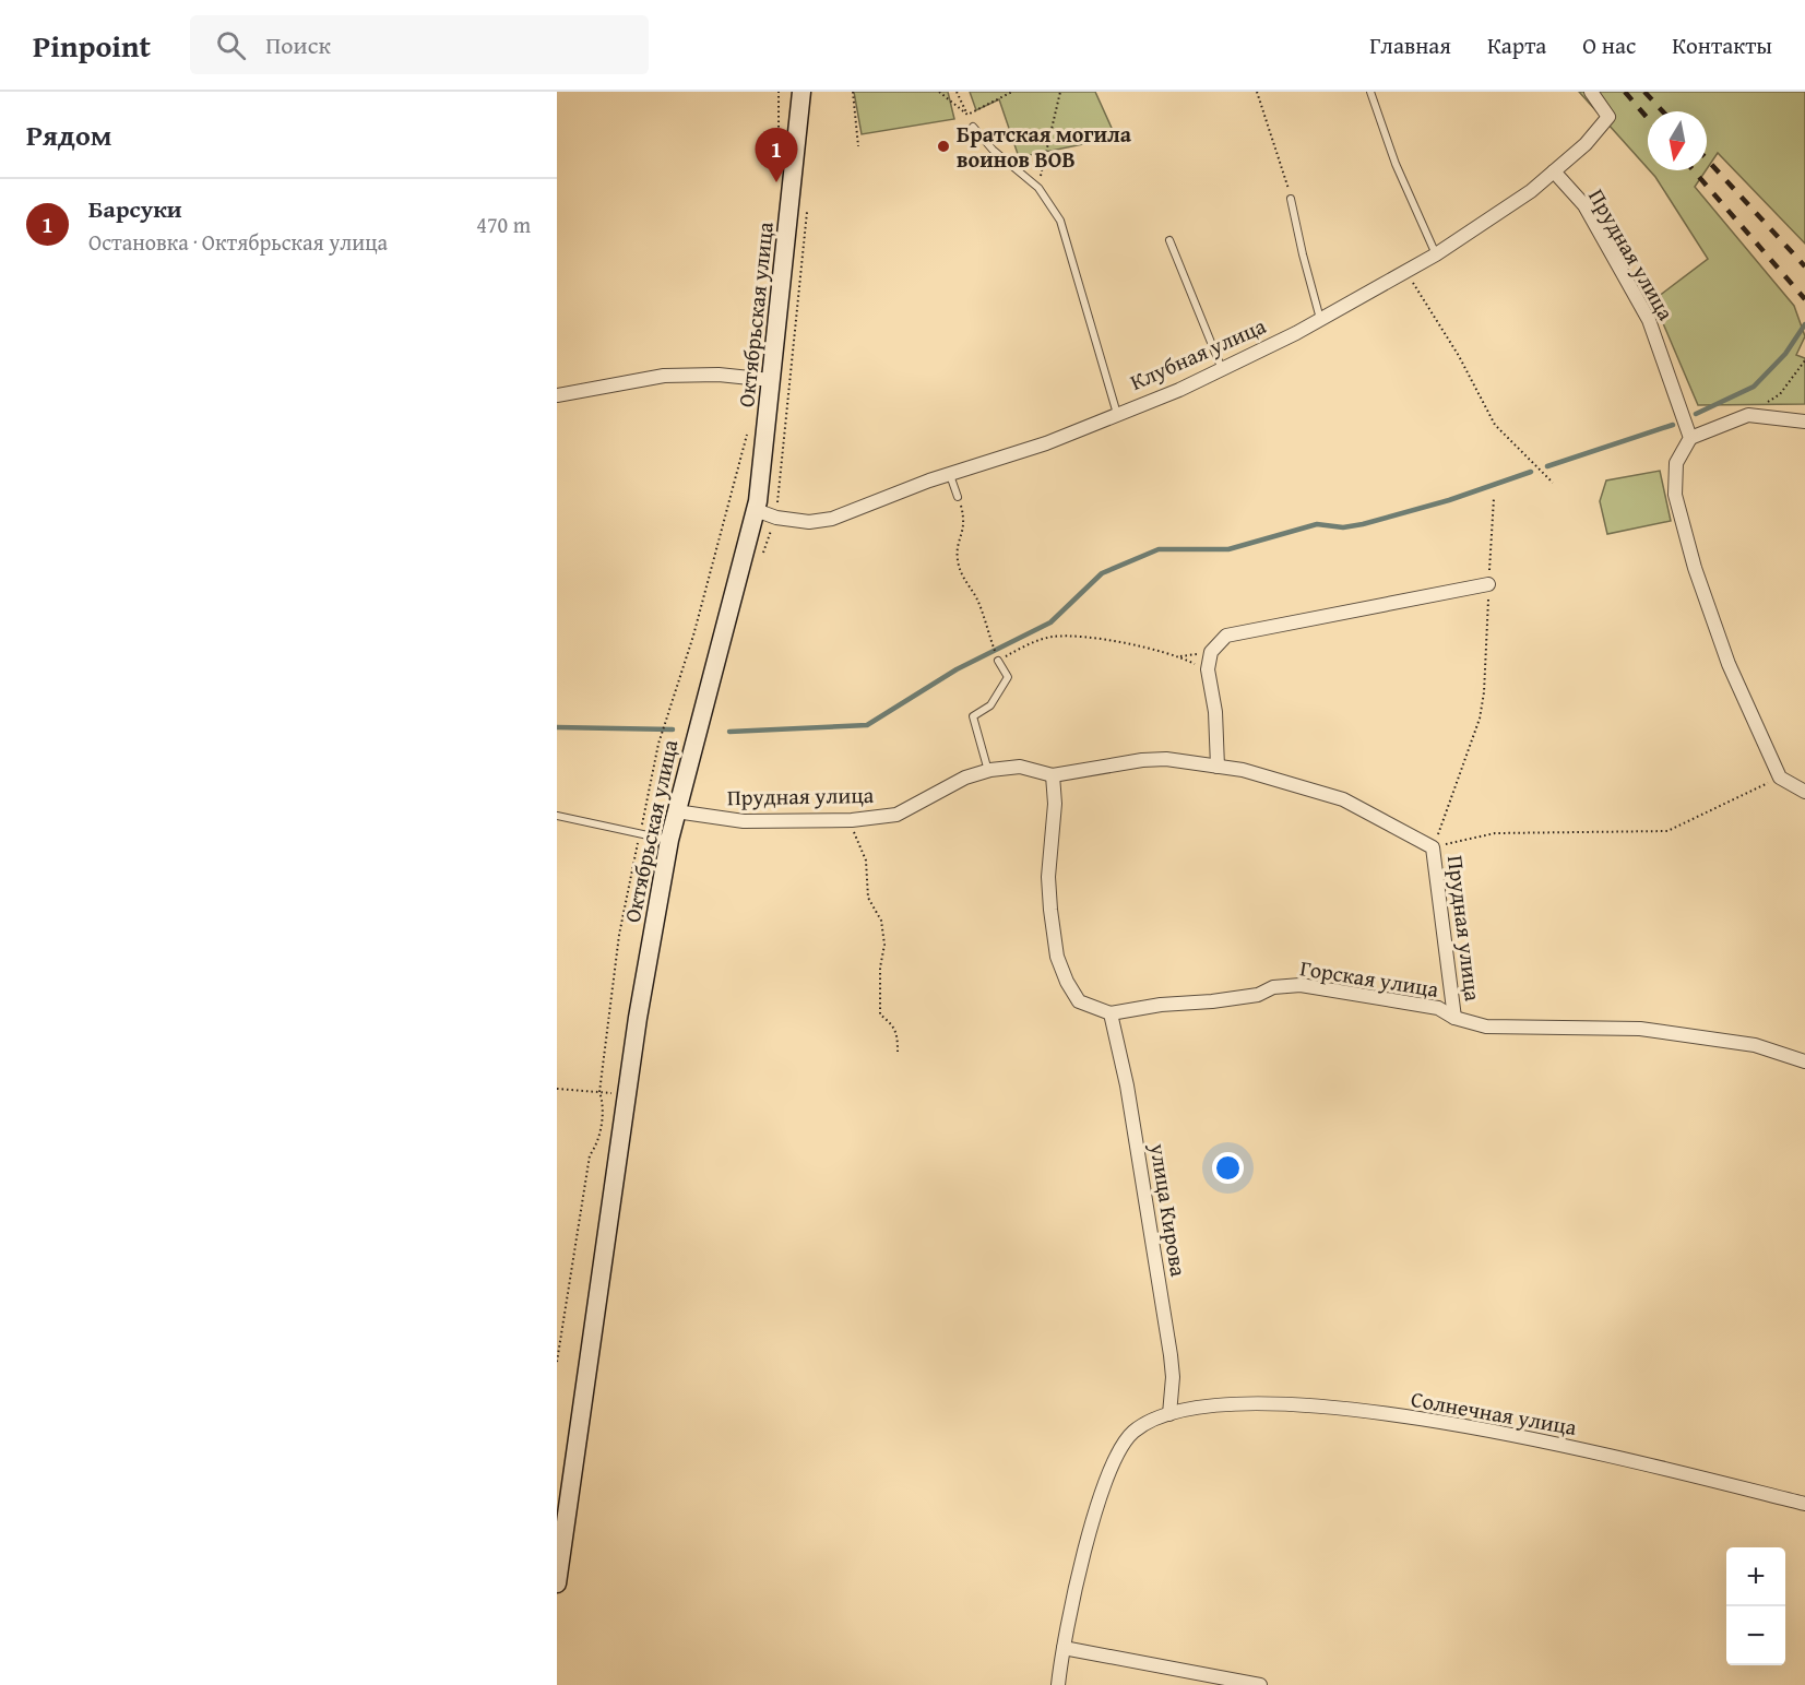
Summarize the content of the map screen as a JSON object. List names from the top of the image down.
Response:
{
  "streets": {
    "main road": ["Октябрьская улица"],
    "street": [
      "Прудная улица",
      "Клубная улица",
      "Горская улица",
      "улица Кирова",
      "Солнечная улица"
    ]
  },
  "crossings": [
    ["Прудная улица", "Октябрьская улица"],
    ["Прудная улица", "Клубная улица"],
    ["Прудная улица", "Горская улица"],
    ["Октябрьская улица", "Клубная улица"],
    ["Горская улица", "улица Кирова"],
    ["улица Кирова", "Солнечная улица"]
  ],
  "places": ["Братская могила воинов ВОВ"],
  "north": "bottom",
  "page": {
    "header": "Pinpoint",
    "search": "Поиск",
    "nav": [
      "Главная",
      "Карта",
      "О нас",
      "Контакты"
    ],
    "heading": "Рядом",
    "pins": "1",
    "list": [
      {
        "mark": "1",
        "name": "Барсуки",
        "note": "Остановка · Октябрьская улица",
        "value": "470 m"
      }
    ],
    "map_buttons": ["+", "−"]
  }
}
